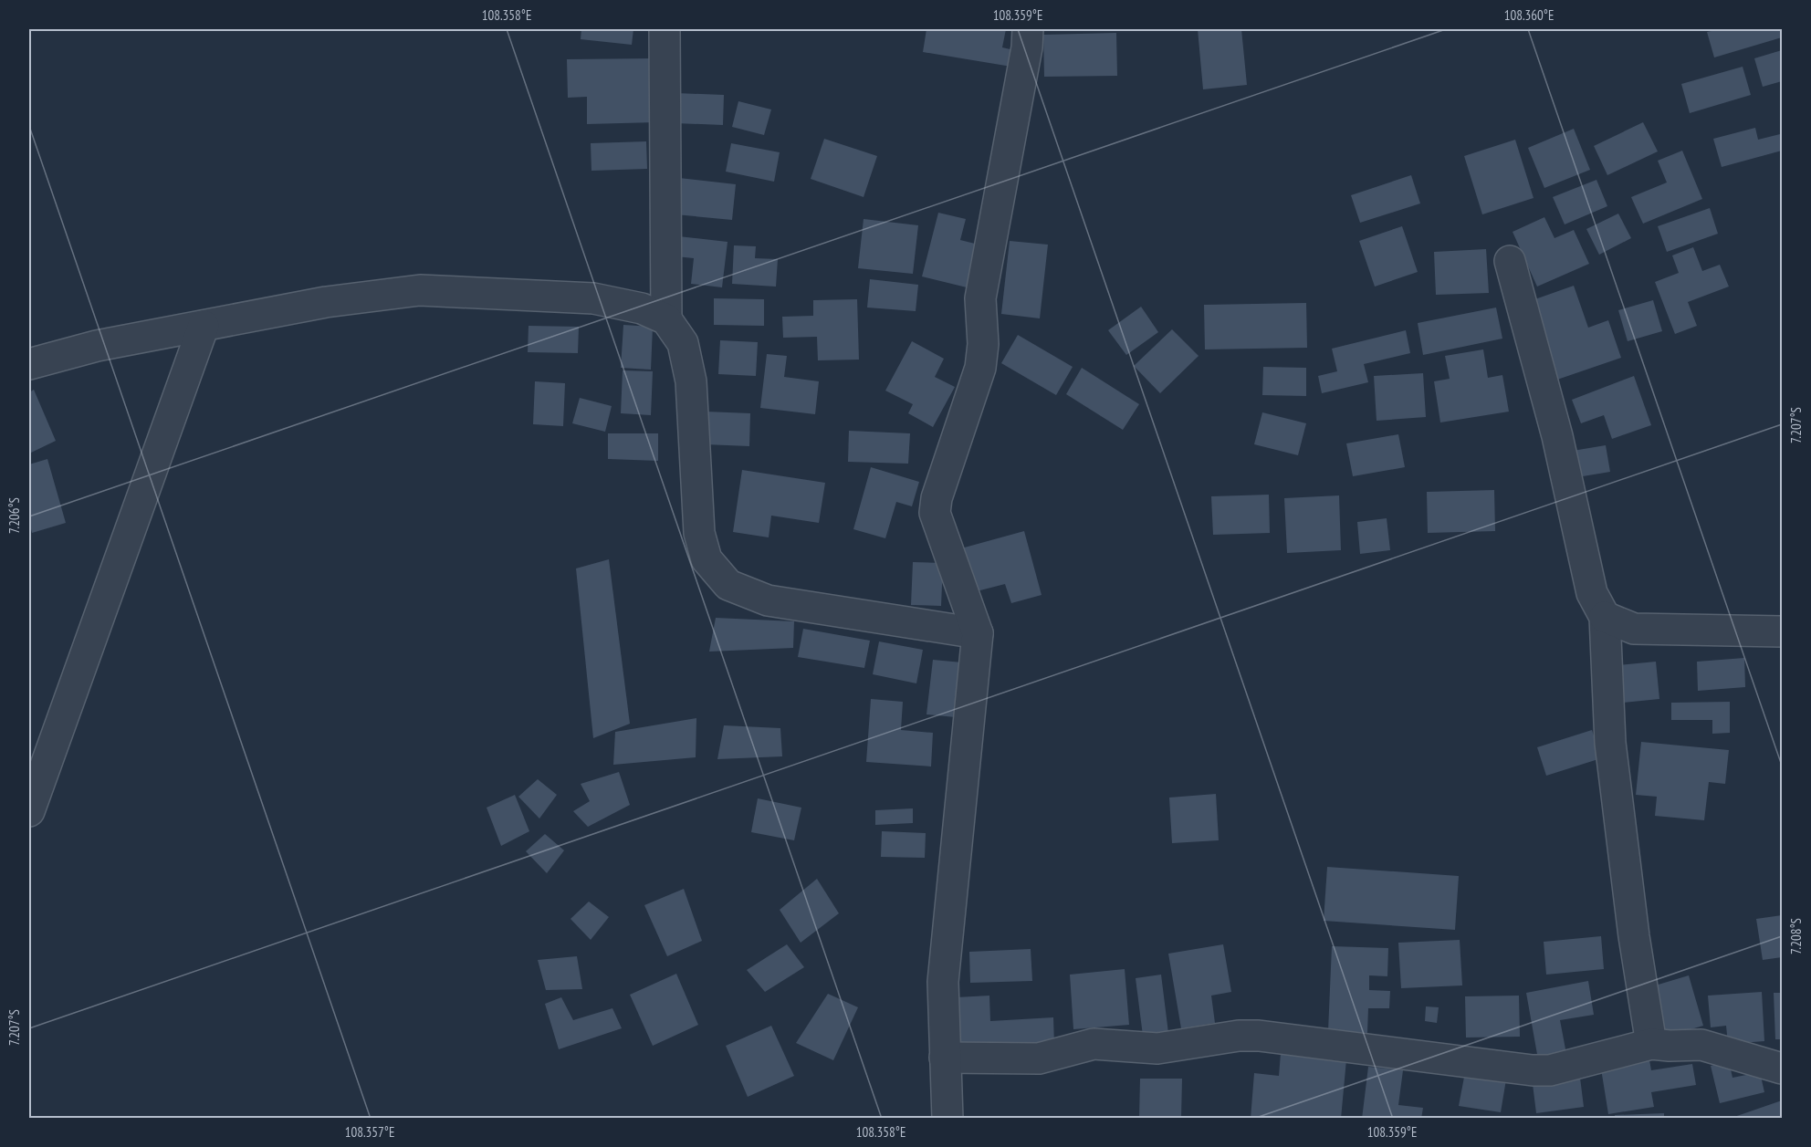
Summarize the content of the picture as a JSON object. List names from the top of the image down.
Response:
{
  "coordinates": [
    "108.358°E",
    "108.359°E",
    "108.360°E",
    "7.207°S",
    "7.206°S",
    "7.208°S",
    "108.357°E"
  ]
}
